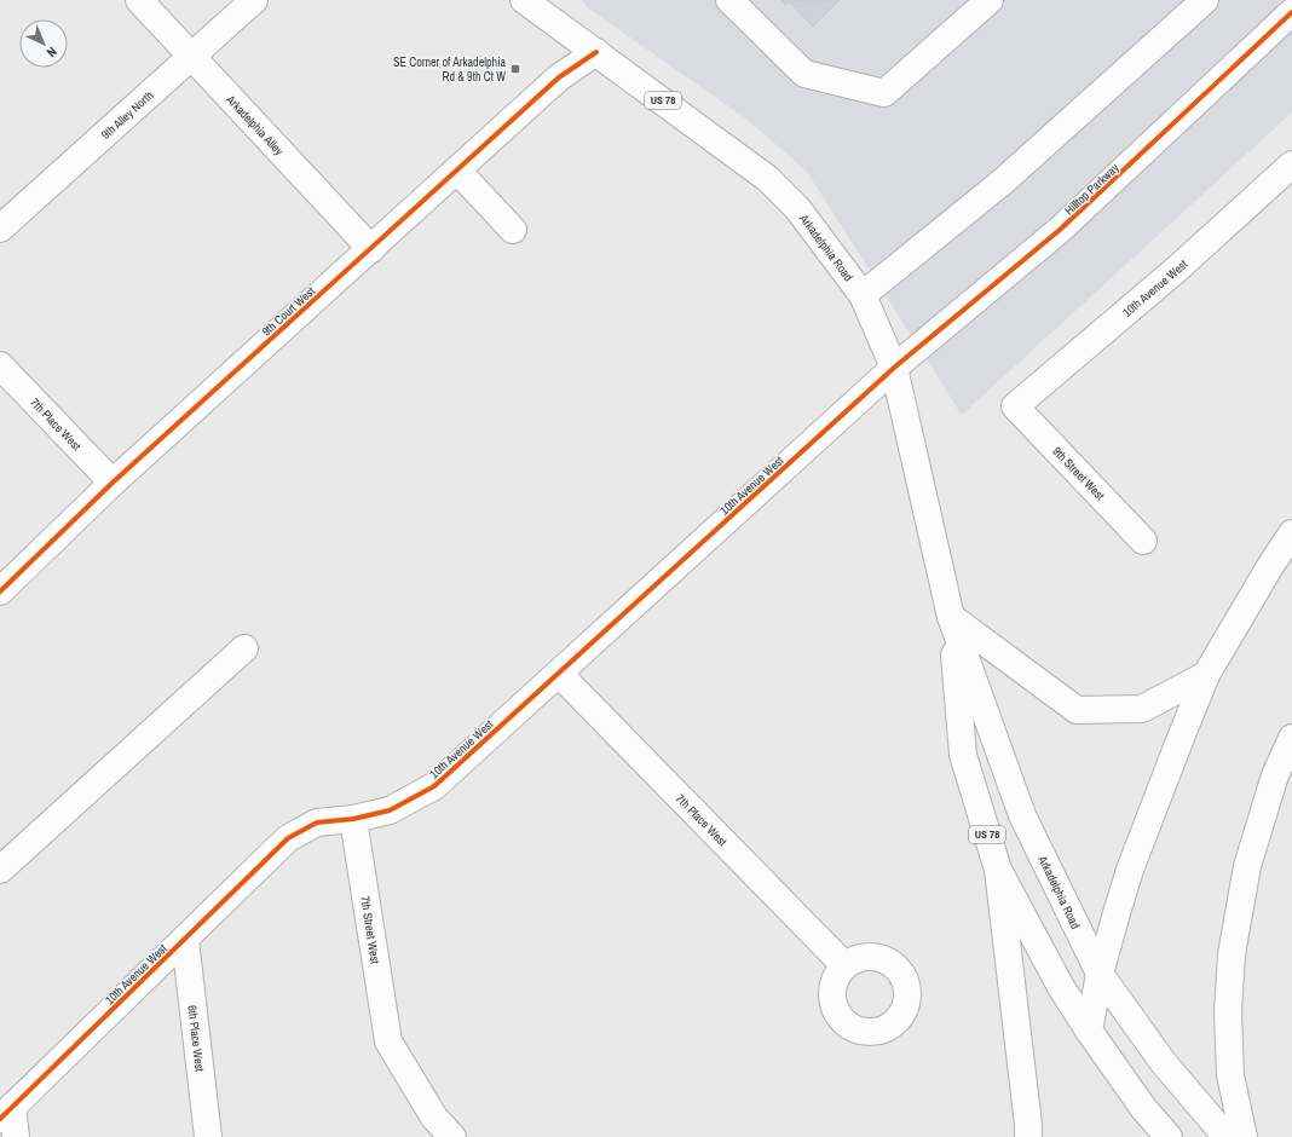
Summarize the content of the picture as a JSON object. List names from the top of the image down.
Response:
{
  "streets": {
    "main road": [
      "US 78",
      "9th Alley North",
      "Arkadelphia Alley",
      "Hilltop Parkway",
      "Arkadelphia Road",
      "10th Avenue West",
      "9th Court West",
      "7th Place West",
      "9th Street West",
      "7th Street West",
      "6th Place West"
    ]
  },
  "crossings": [
    ["9th Alley North", "Arkadelphia Alley"],
    ["Arkadelphia Alley", "9th Court West"],
    ["Hilltop Parkway", "Arkadelphia Road"],
    ["Hilltop Parkway", "10th Avenue West"],
    ["Arkadelphia Road", "10th Avenue West"],
    ["Arkadelphia Road", "9th Court West"],
    ["10th Avenue West", "7th Place West"],
    ["10th Avenue West", "9th Street West"],
    ["10th Avenue West", "7th Street West"],
    ["10th Avenue West", "6th Place West"],
    ["9th Court West", "7th Place West"]
  ],
  "places": {
    "transit": ["SE Corner of Arkadelphia Rd & 9th Ct W"]
  },
  "north": "bottom right"
}
